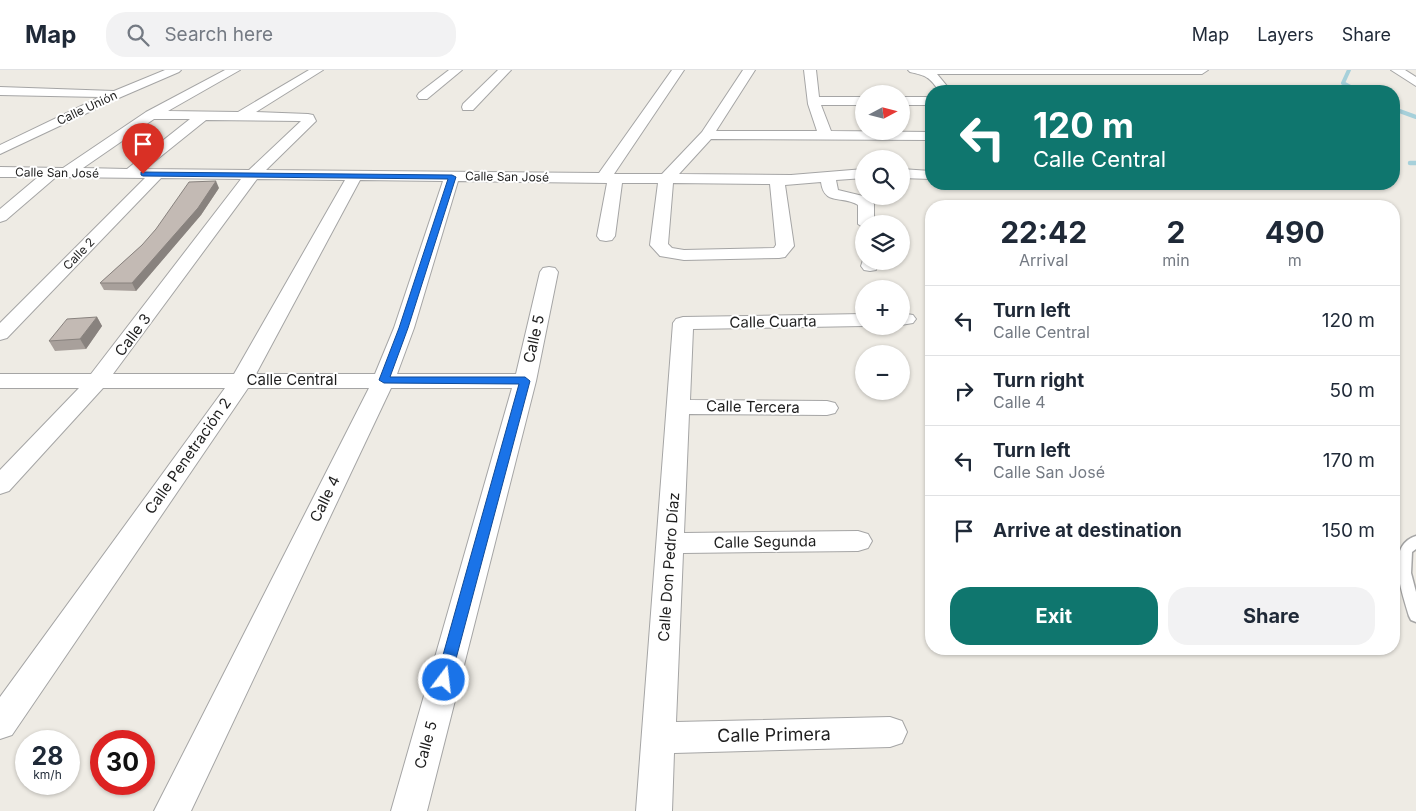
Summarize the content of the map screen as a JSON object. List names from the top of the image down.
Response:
{
  "streets": {
    "street": [
      "Calle Unión",
      "Calle San José",
      "Calle 2",
      "Calle Cuarta",
      "Calle 3",
      "Calle 5",
      "Calle Central",
      "Calle Tercera",
      "Calle Penetración 2",
      "Calle 4",
      "Calle Segunda",
      "Calle Don Pedro Díaz",
      "Calle Primera"
    ]
  },
  "crossings": [
    ["Calle San José", "Calle 2"],
    ["Calle San José", "Calle 3"],
    ["Calle San José", "Calle Penetración 2"],
    ["Calle San José", "Calle 4"],
    ["Calle Cuarta", "Calle Don Pedro Díaz"],
    ["Calle 3", "Calle Central"],
    ["Calle 5", "Calle Central"],
    ["Calle Central", "Calle Penetración 2"],
    ["Calle Central", "Calle 4"],
    ["Calle Tercera", "Calle Don Pedro Díaz"],
    ["Calle Segunda", "Calle Don Pedro Díaz"],
    ["Calle Don Pedro Díaz", "Calle Primera"]
  ],
  "north": "right",
  "page": {
    "header": "Map",
    "search": "Search here",
    "nav": ["Map", "Layers", "Share"],
    "map_buttons": ["+", "−"],
    "turn": ["120 m", "Calle Central"],
    "eta": [
      "22:42",
      "Arrival",
      "2",
      "min",
      "490",
      "m"
    ],
    "list": [
      {
        "name": "Turn left",
        "note": "Calle Central",
        "value": "120 m"
      },
      {
        "name": "Turn right",
        "note": "Calle 4",
        "value": "50 m"
      },
      {
        "name": "Turn left",
        "note": "Calle San José",
        "value": "170 m"
      },
      {
        "name": "Arrive at destination",
        "value": "150 m"
      }
    ],
    "buttons": ["Exit", "Share"],
    "speed": "28 km/h",
    "limit": "30"
  }
}
